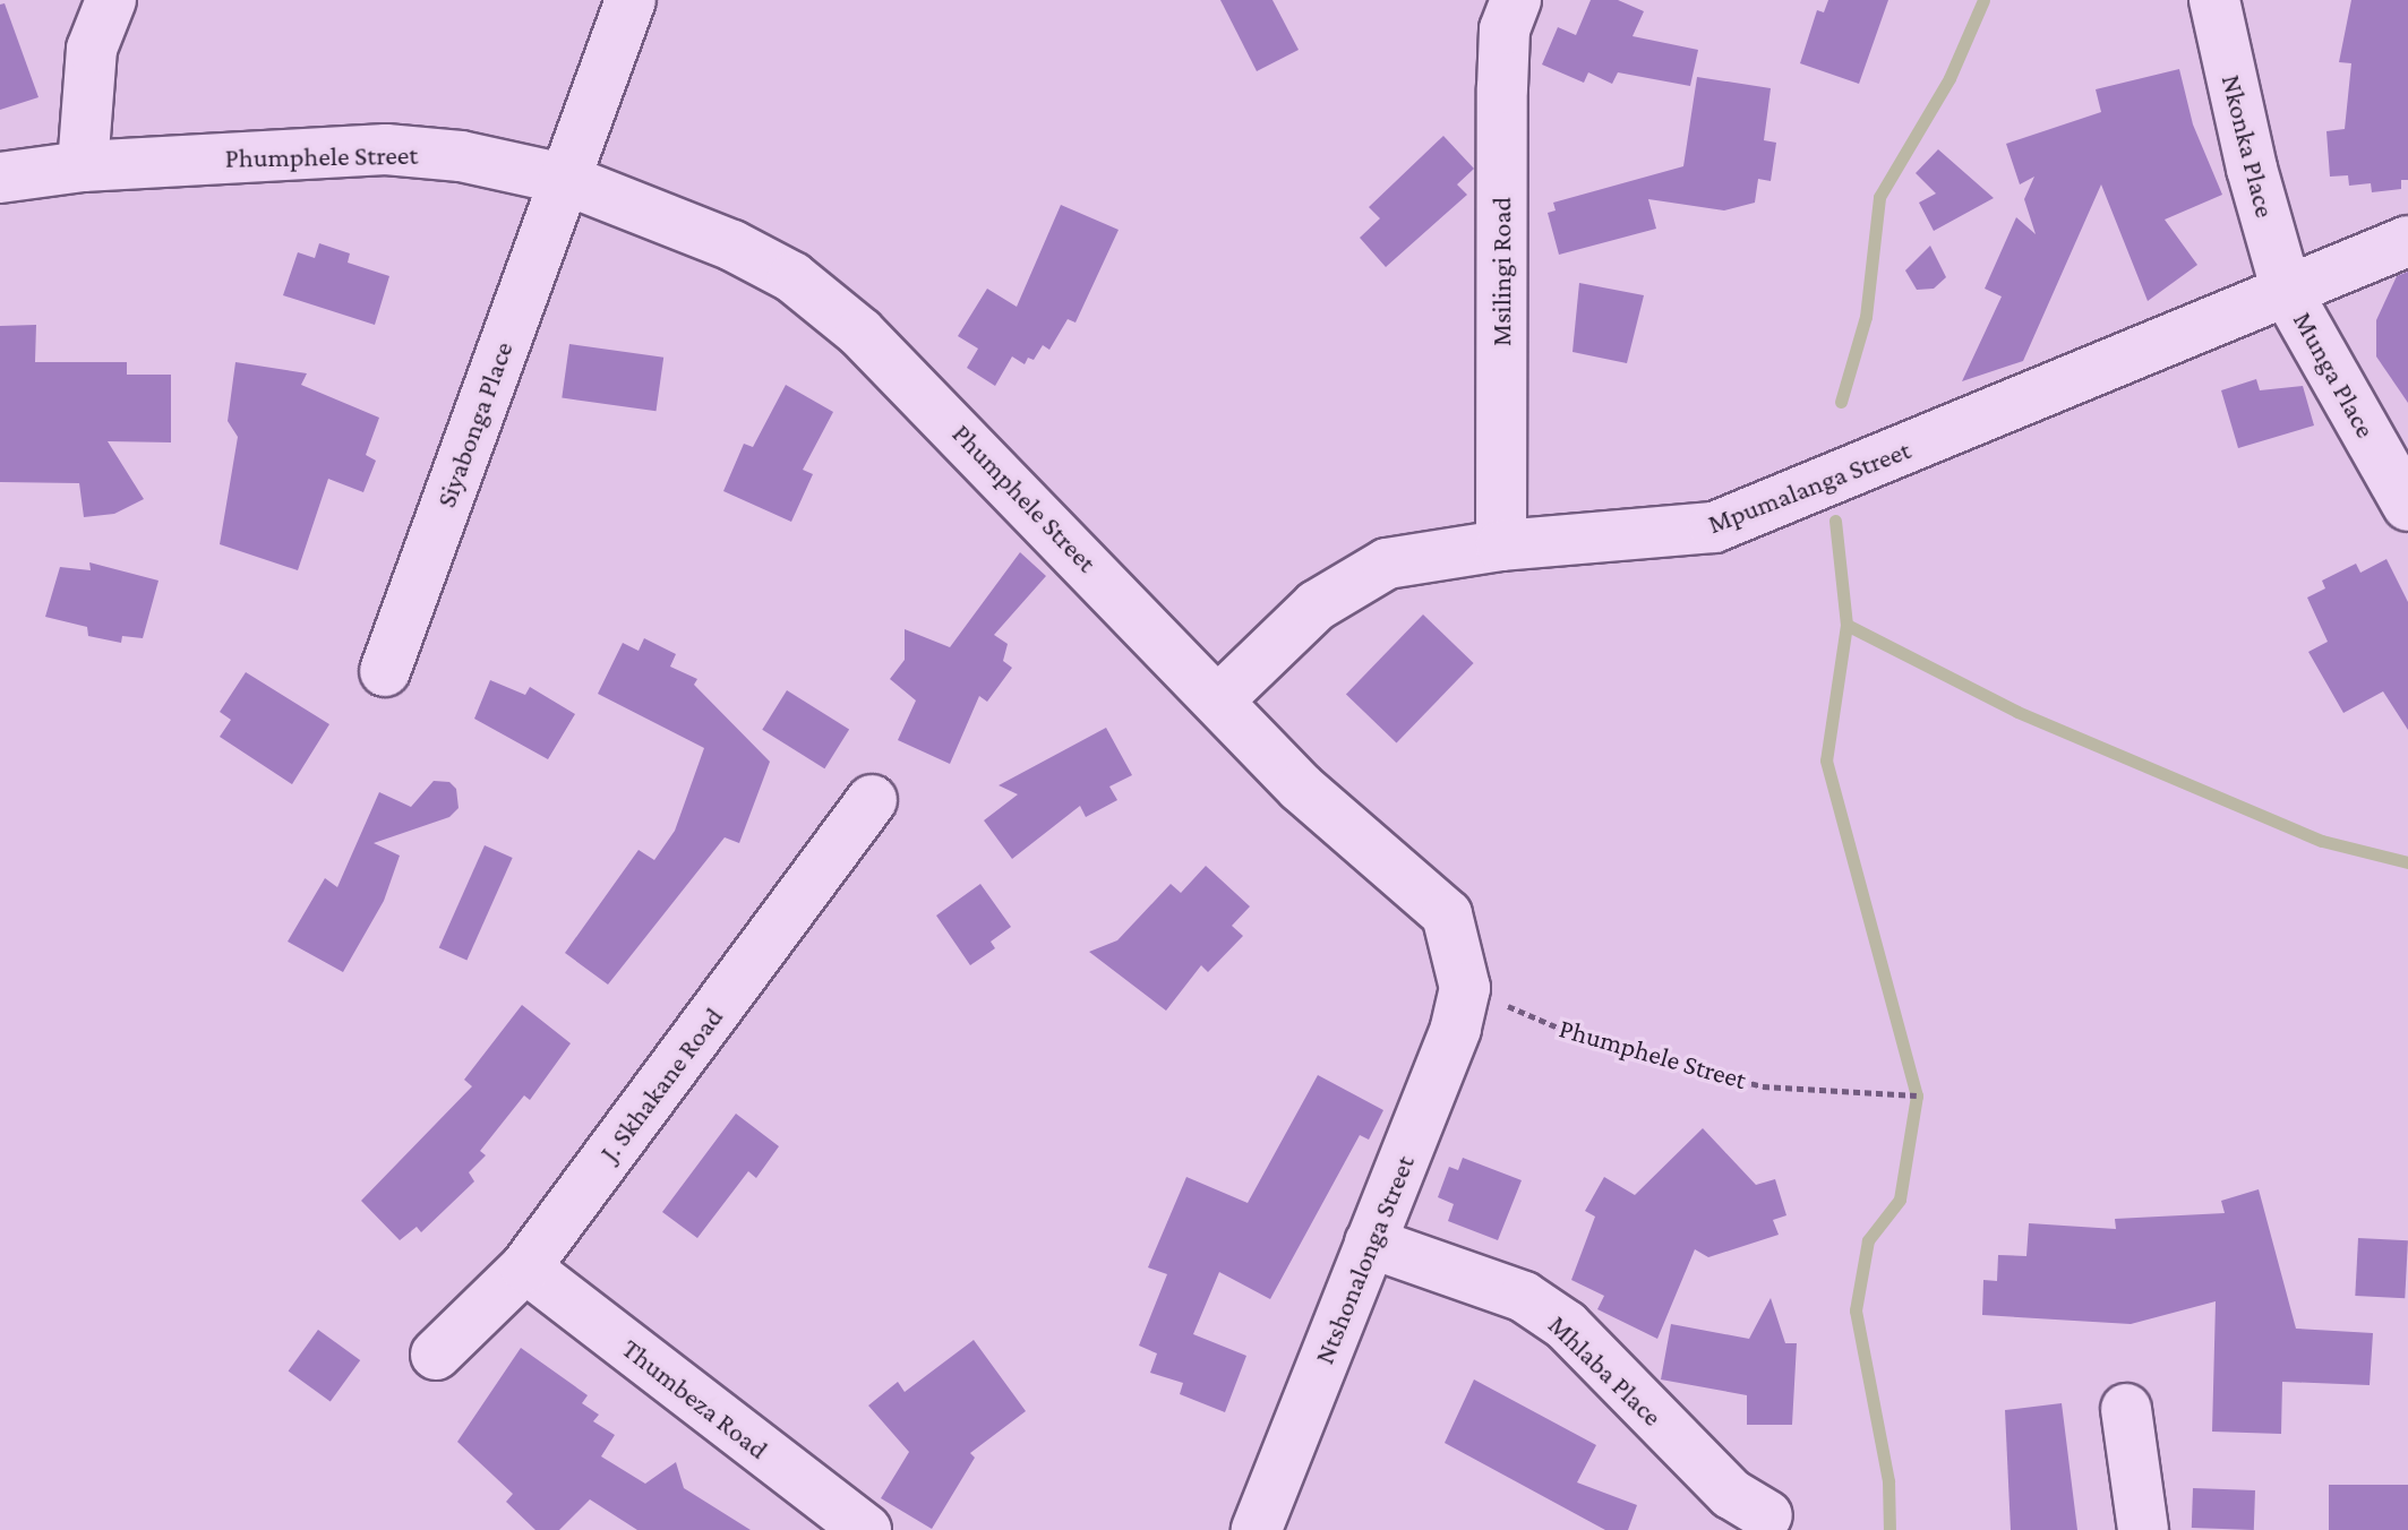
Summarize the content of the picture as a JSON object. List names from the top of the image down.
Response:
{
  "streets": {
    "street": [
      "Nkonka Place",
      "Phumphele Street",
      "Msilingi Road",
      "Munga Place",
      "Siyabonga Place",
      "Mpumalanga Street",
      "J. Skhakane Road",
      "Ntshonalonga Street",
      "Mhlaba Place",
      "Thumbeza Road"
    ]
  },
  "crossings": [
    ["Nkonka Place", "Munga Place"],
    ["Nkonka Place", "Mpumalanga Street"],
    ["Phumphele Street", "Siyabonga Place"],
    ["Phumphele Street", "Mpumalanga Street"],
    ["Phumphele Street", "Ntshonalonga Street"],
    ["Msilingi Road", "Mpumalanga Street"],
    ["Munga Place", "Mpumalanga Street"],
    ["J. Skhakane Road", "Thumbeza Road"],
    ["Ntshonalonga Street", "Mhlaba Place"]
  ]
}
